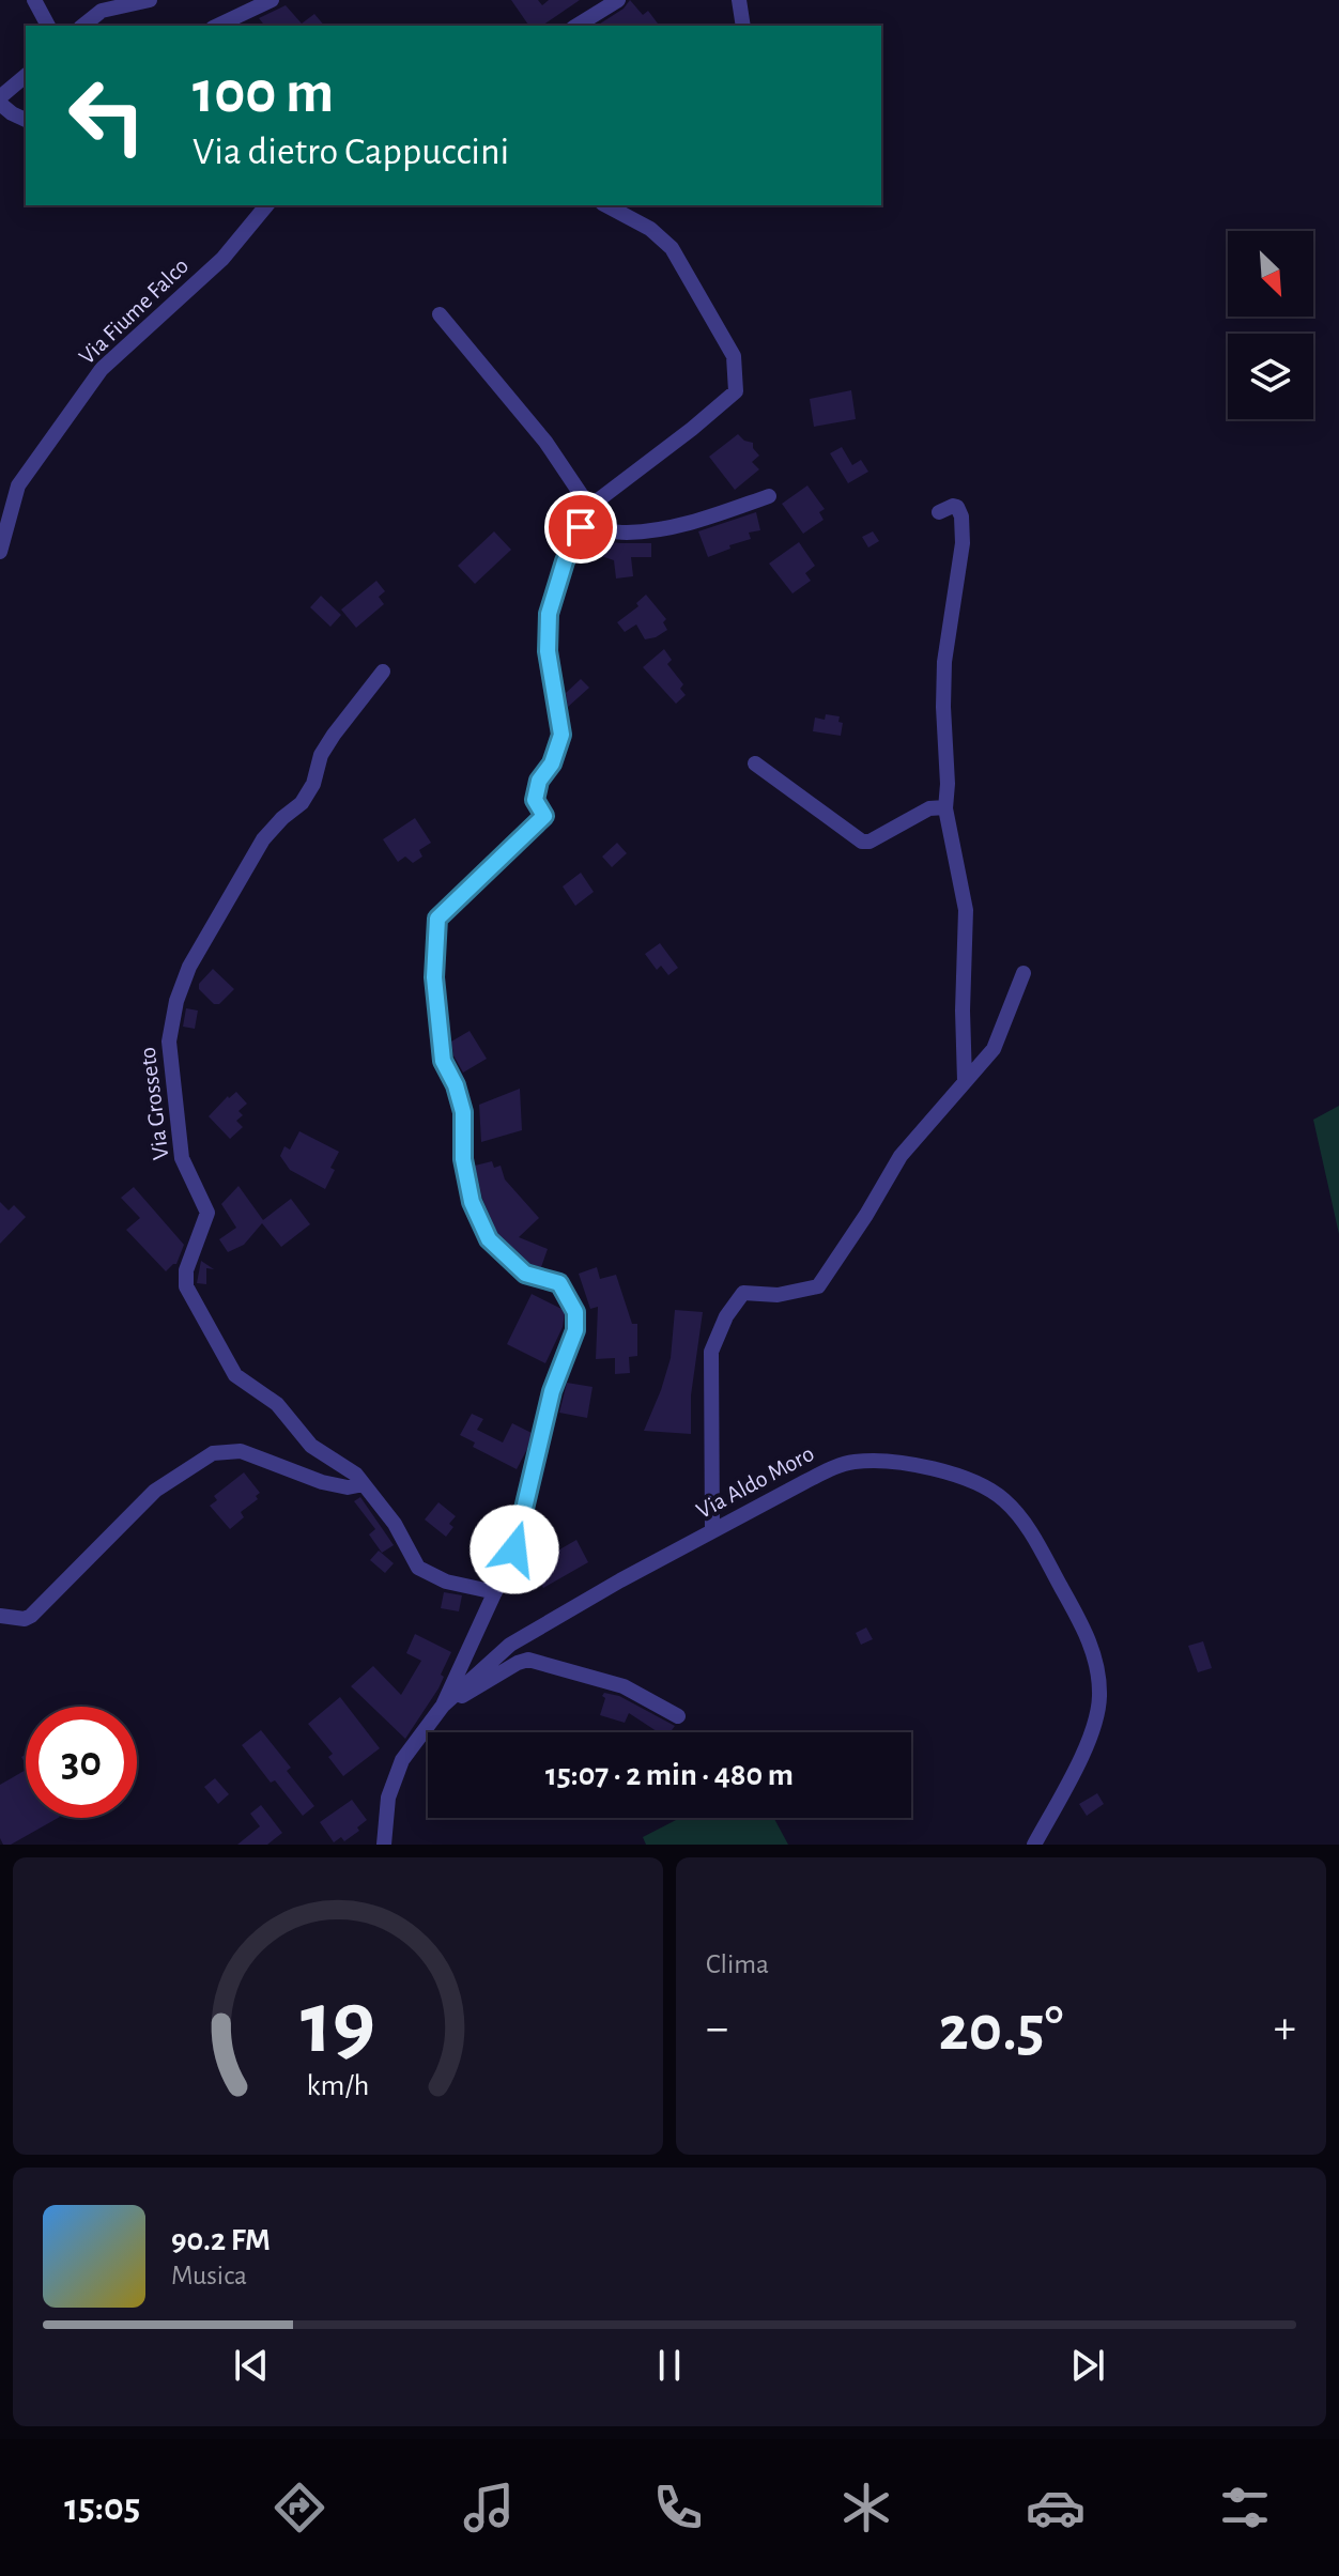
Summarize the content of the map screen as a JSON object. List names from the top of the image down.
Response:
{
  "streets": {
    "street": ["Via Fiume Falco", "Via Grosseto", "Via Aldo Moro"]
  },
  "north": "bottom right",
  "page": {
    "turn": ["100 m", "Via dietro Cappuccini"],
    "limit": "30",
    "trip": "15:07 · 2 min · 480 m",
    "tile": "Clima",
    "heat": ["−", "20.5°", "+"],
    "song": ["90.2 FM", "Musica"],
    "tabs": "15:05",
    "gauge": ["19", "km/h"]
  }
}
